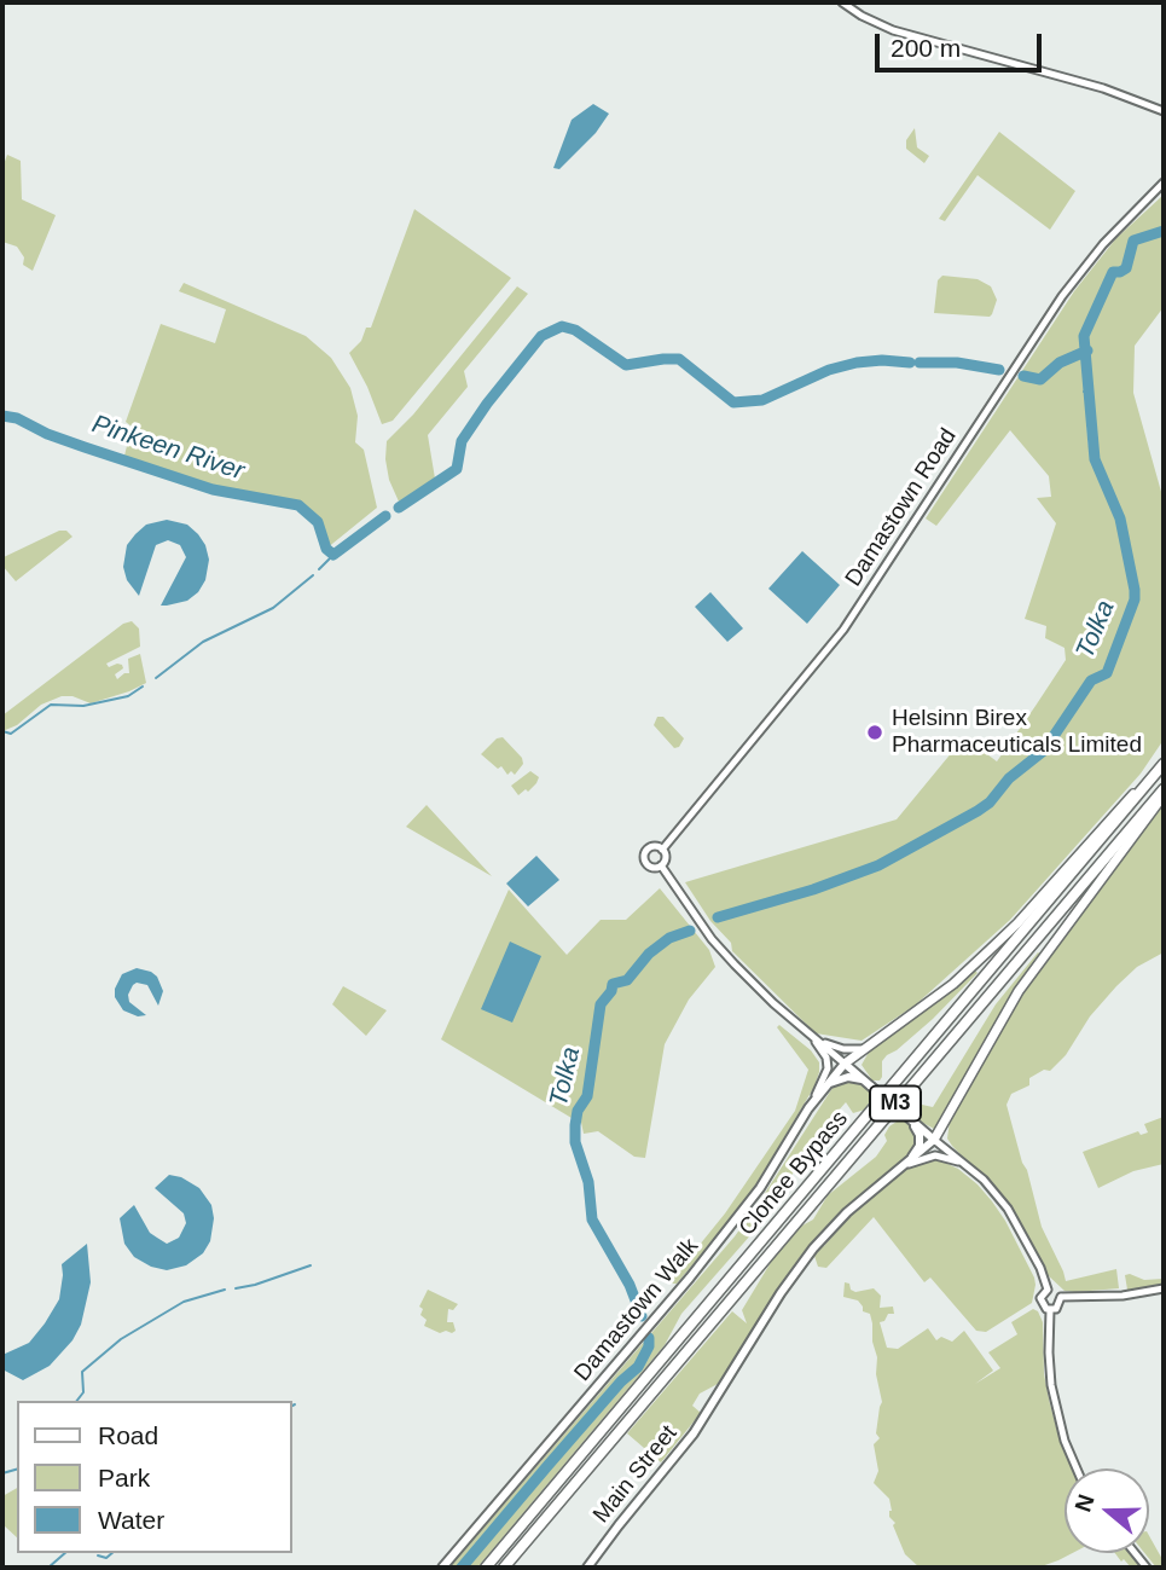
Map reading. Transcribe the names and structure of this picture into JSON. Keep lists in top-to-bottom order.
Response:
{
  "streets": {
    "highway": ["M3", "Clonee Bypass"],
    "main road": ["Damastown Walk", "Main Street"],
    "street": ["Damastown Road"]
  },
  "water": ["Pinkeen River", "Tolka"],
  "places": ["Helsinn Birex Pharmaceuticals Limited"],
  "legend": ["Road", "Park", "Water"],
  "scale_bar": "200 m",
  "north": "left"
}
